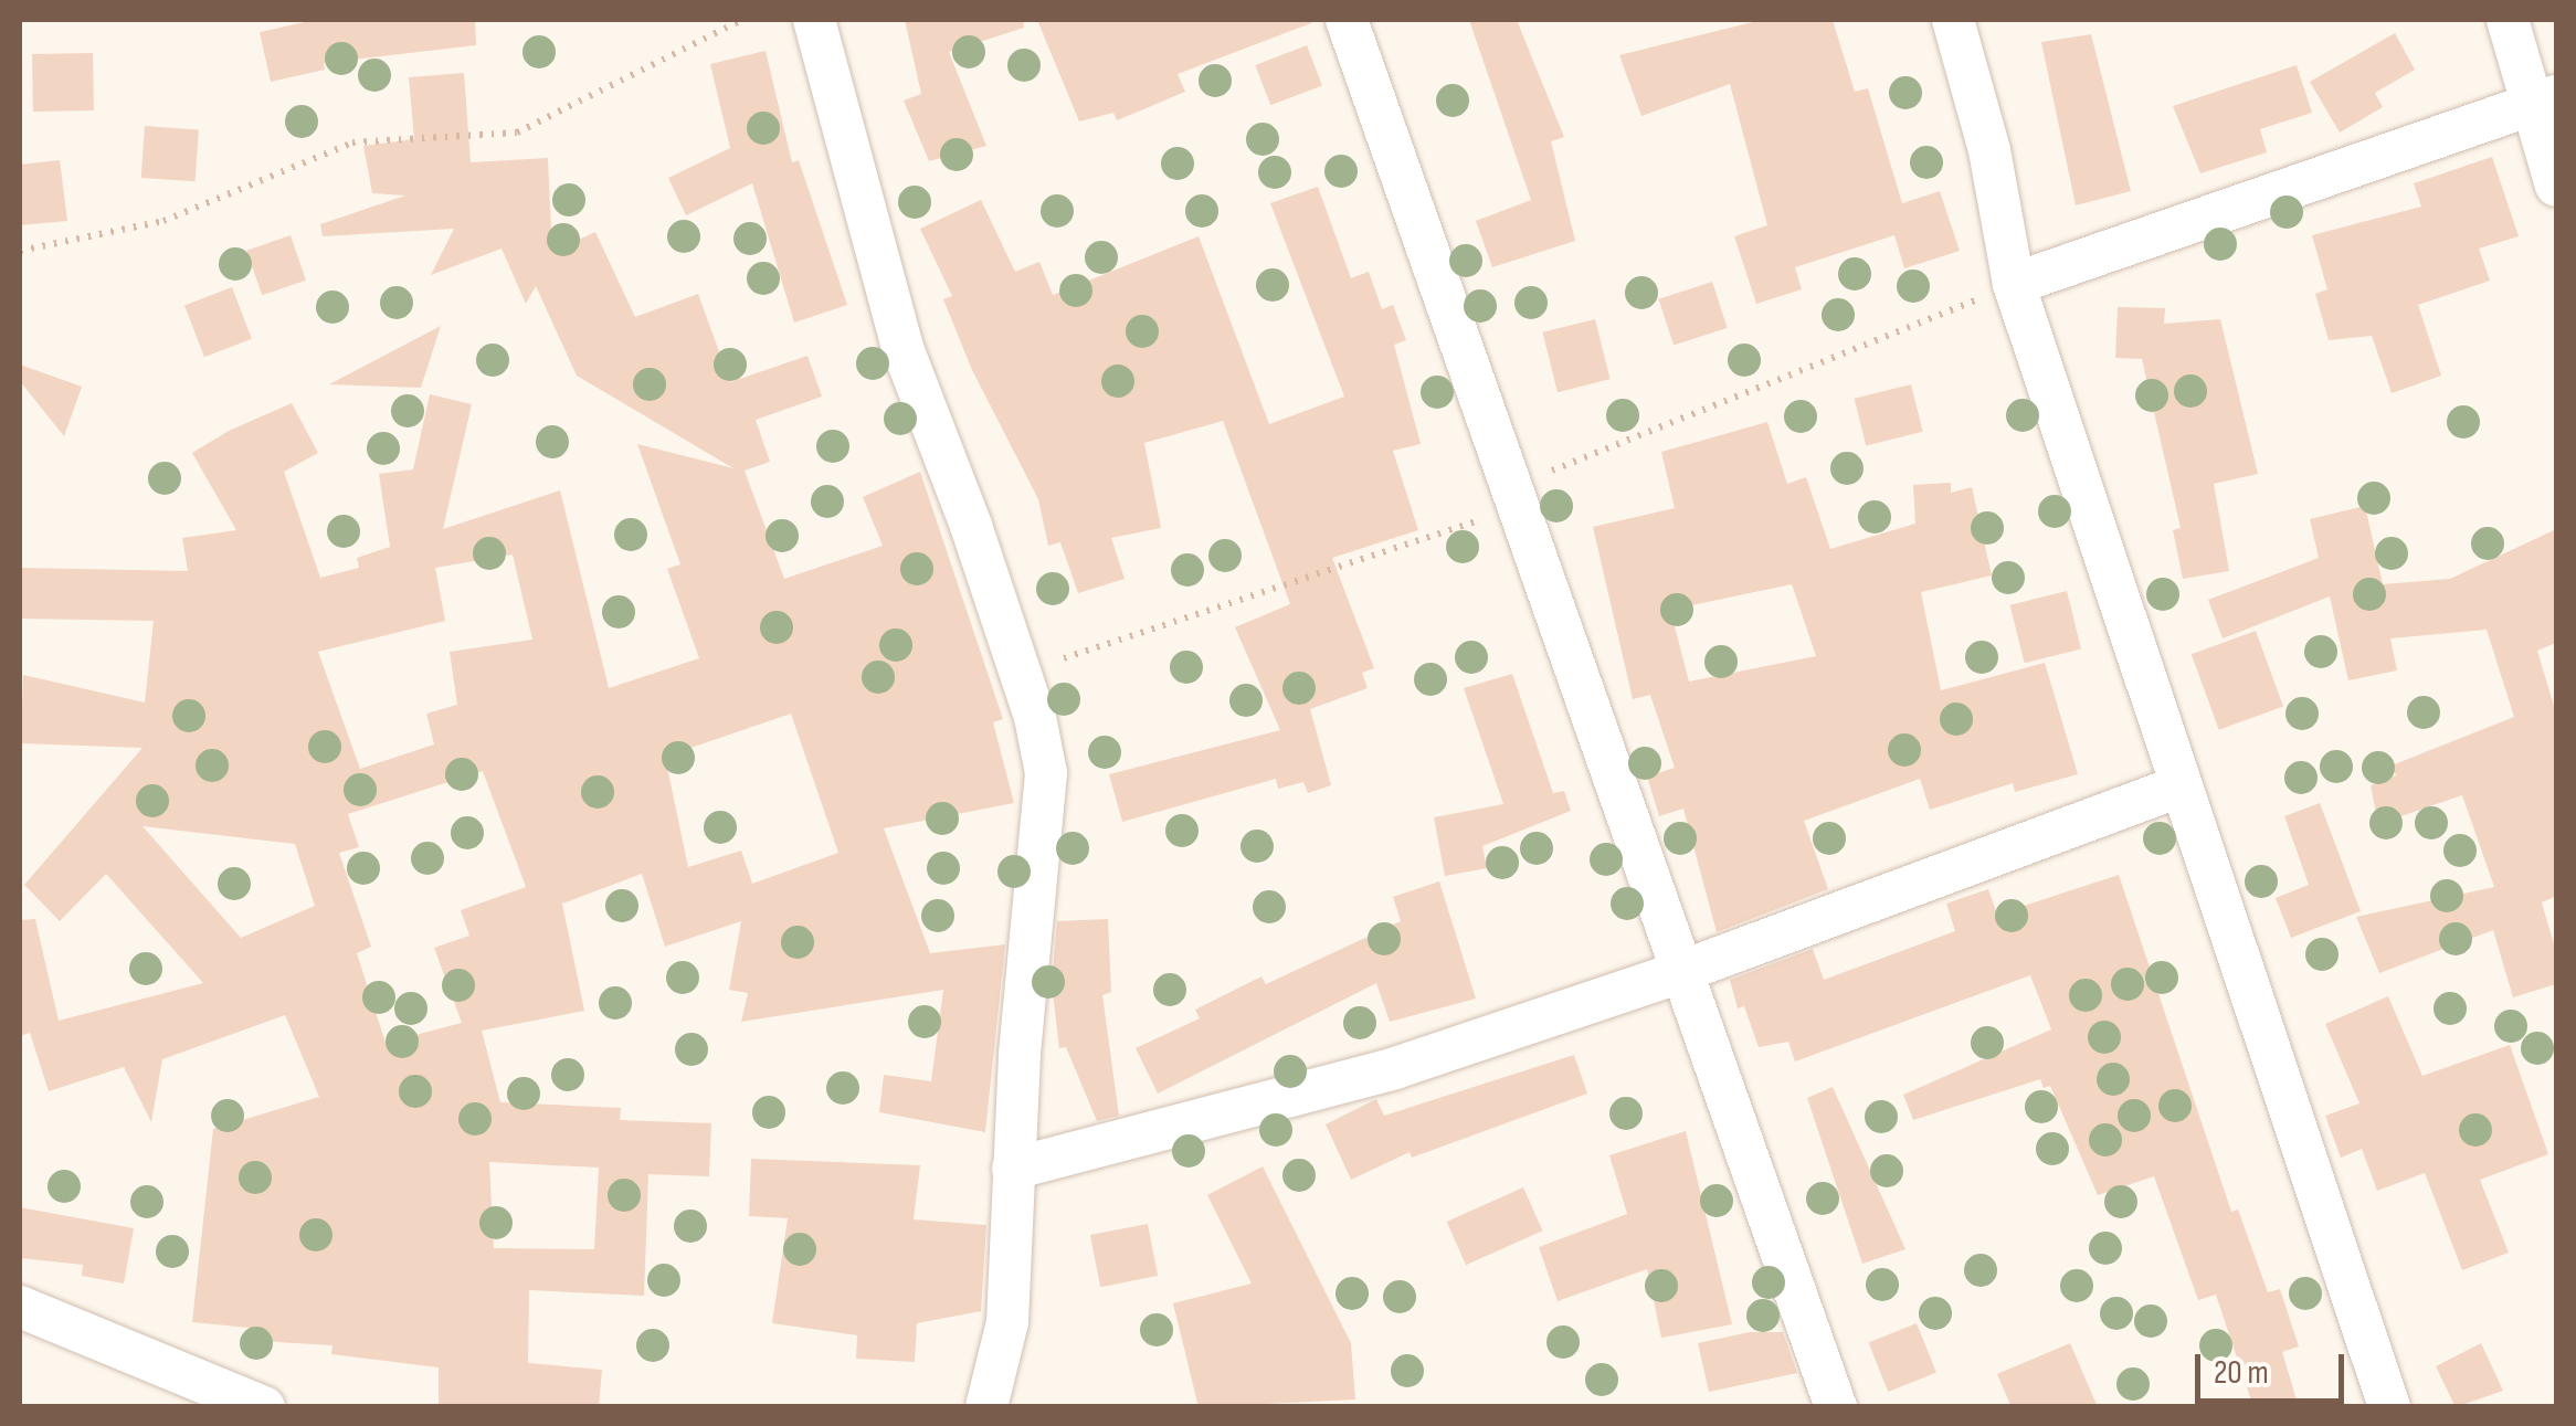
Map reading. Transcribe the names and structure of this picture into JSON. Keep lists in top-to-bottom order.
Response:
{
  "scale_bar": "20 m"
}
